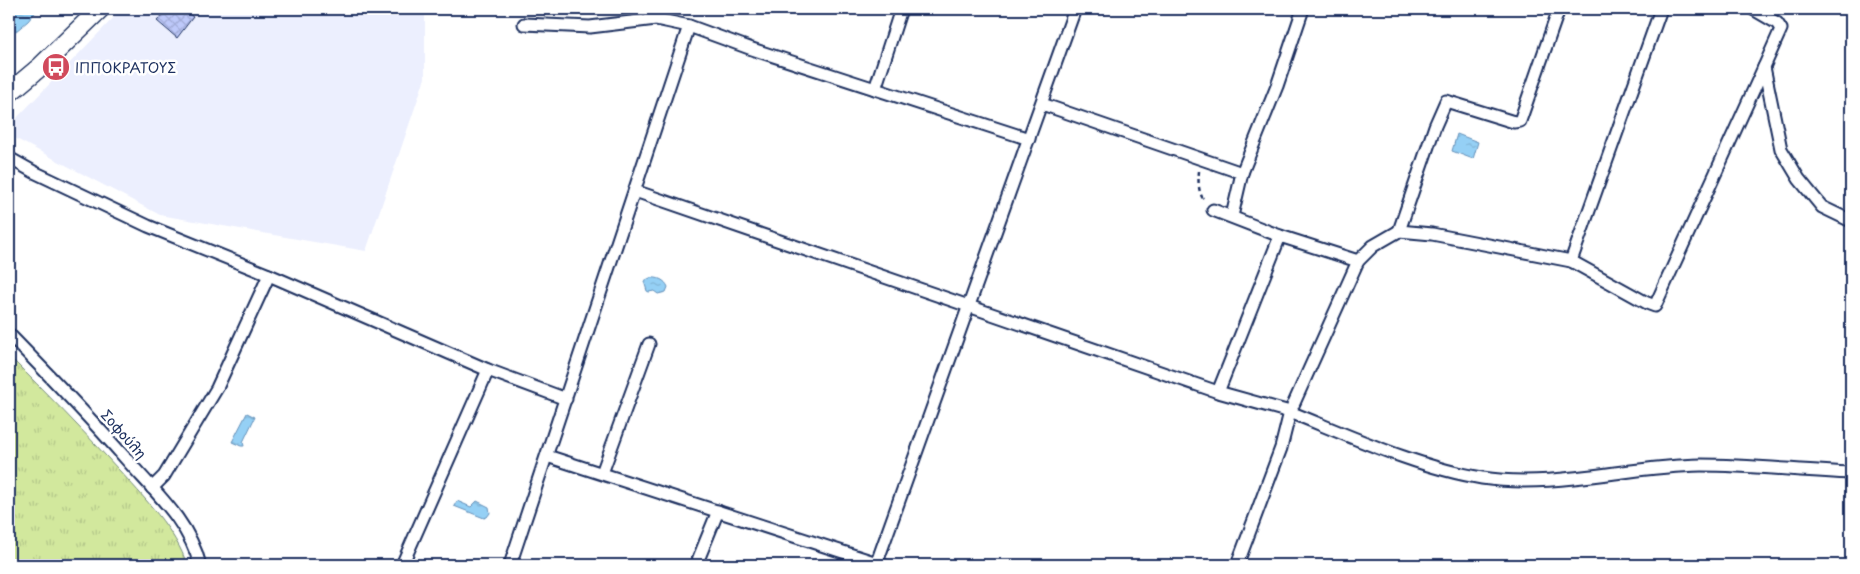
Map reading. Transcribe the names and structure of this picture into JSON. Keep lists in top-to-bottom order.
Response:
{
  "streets": {
    "street": ["Σοφούλη"]
  },
  "places": {
    "bus stop": ["ΙΠΠΟΚΡΑΤΟΥΣ"]
  }
}
